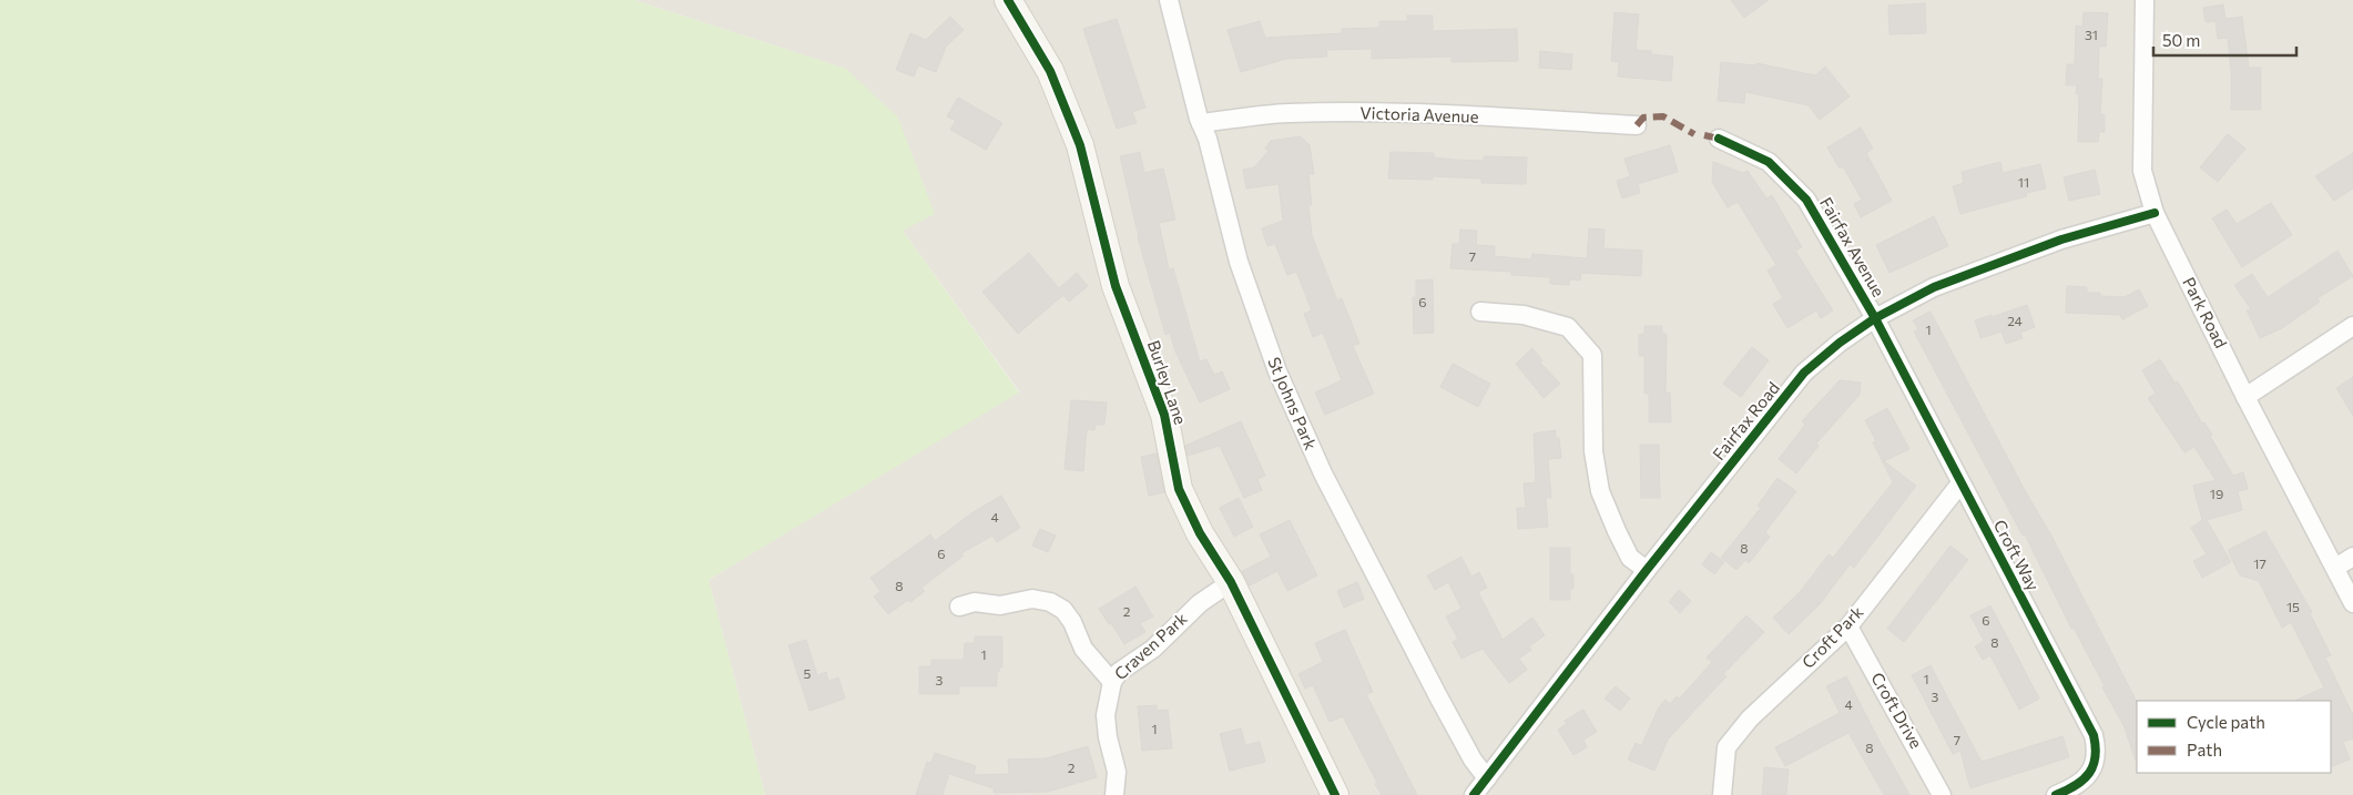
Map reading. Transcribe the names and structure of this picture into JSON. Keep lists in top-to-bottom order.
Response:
{
  "streets": {
    "street": [
      "Victoria Avenue",
      "Fairfax Avenue",
      "Park Road",
      "Burley Lane",
      "St Johns Park",
      "Fairfax Road",
      "Croft Way",
      "Croft Park",
      "Craven Park",
      "Croft Drive"
    ]
  },
  "crossings": [
    ["Victoria Avenue", "St Johns Park"],
    ["Fairfax Avenue", "Fairfax Road"],
    ["Fairfax Avenue", "Croft Way"],
    ["Park Road", "Fairfax Road"],
    ["Burley Lane", "Craven Park"],
    ["St Johns Park", "Fairfax Road"],
    ["Fairfax Road", "Croft Way"],
    ["Croft Way", "Croft Park"],
    ["Croft Park", "Croft Drive"]
  ],
  "house_numbers": [
    "31",
    "11",
    "7",
    "6",
    "24",
    "1",
    "19",
    "4",
    "8",
    "6",
    "17",
    "8",
    "15",
    "2",
    "6",
    "8",
    "1",
    "5",
    "1",
    "3",
    "3",
    "4",
    "1",
    "7",
    "8",
    "2"
  ],
  "legend": ["Cycle path", "Path"],
  "scale_bar": "50 m"
}
